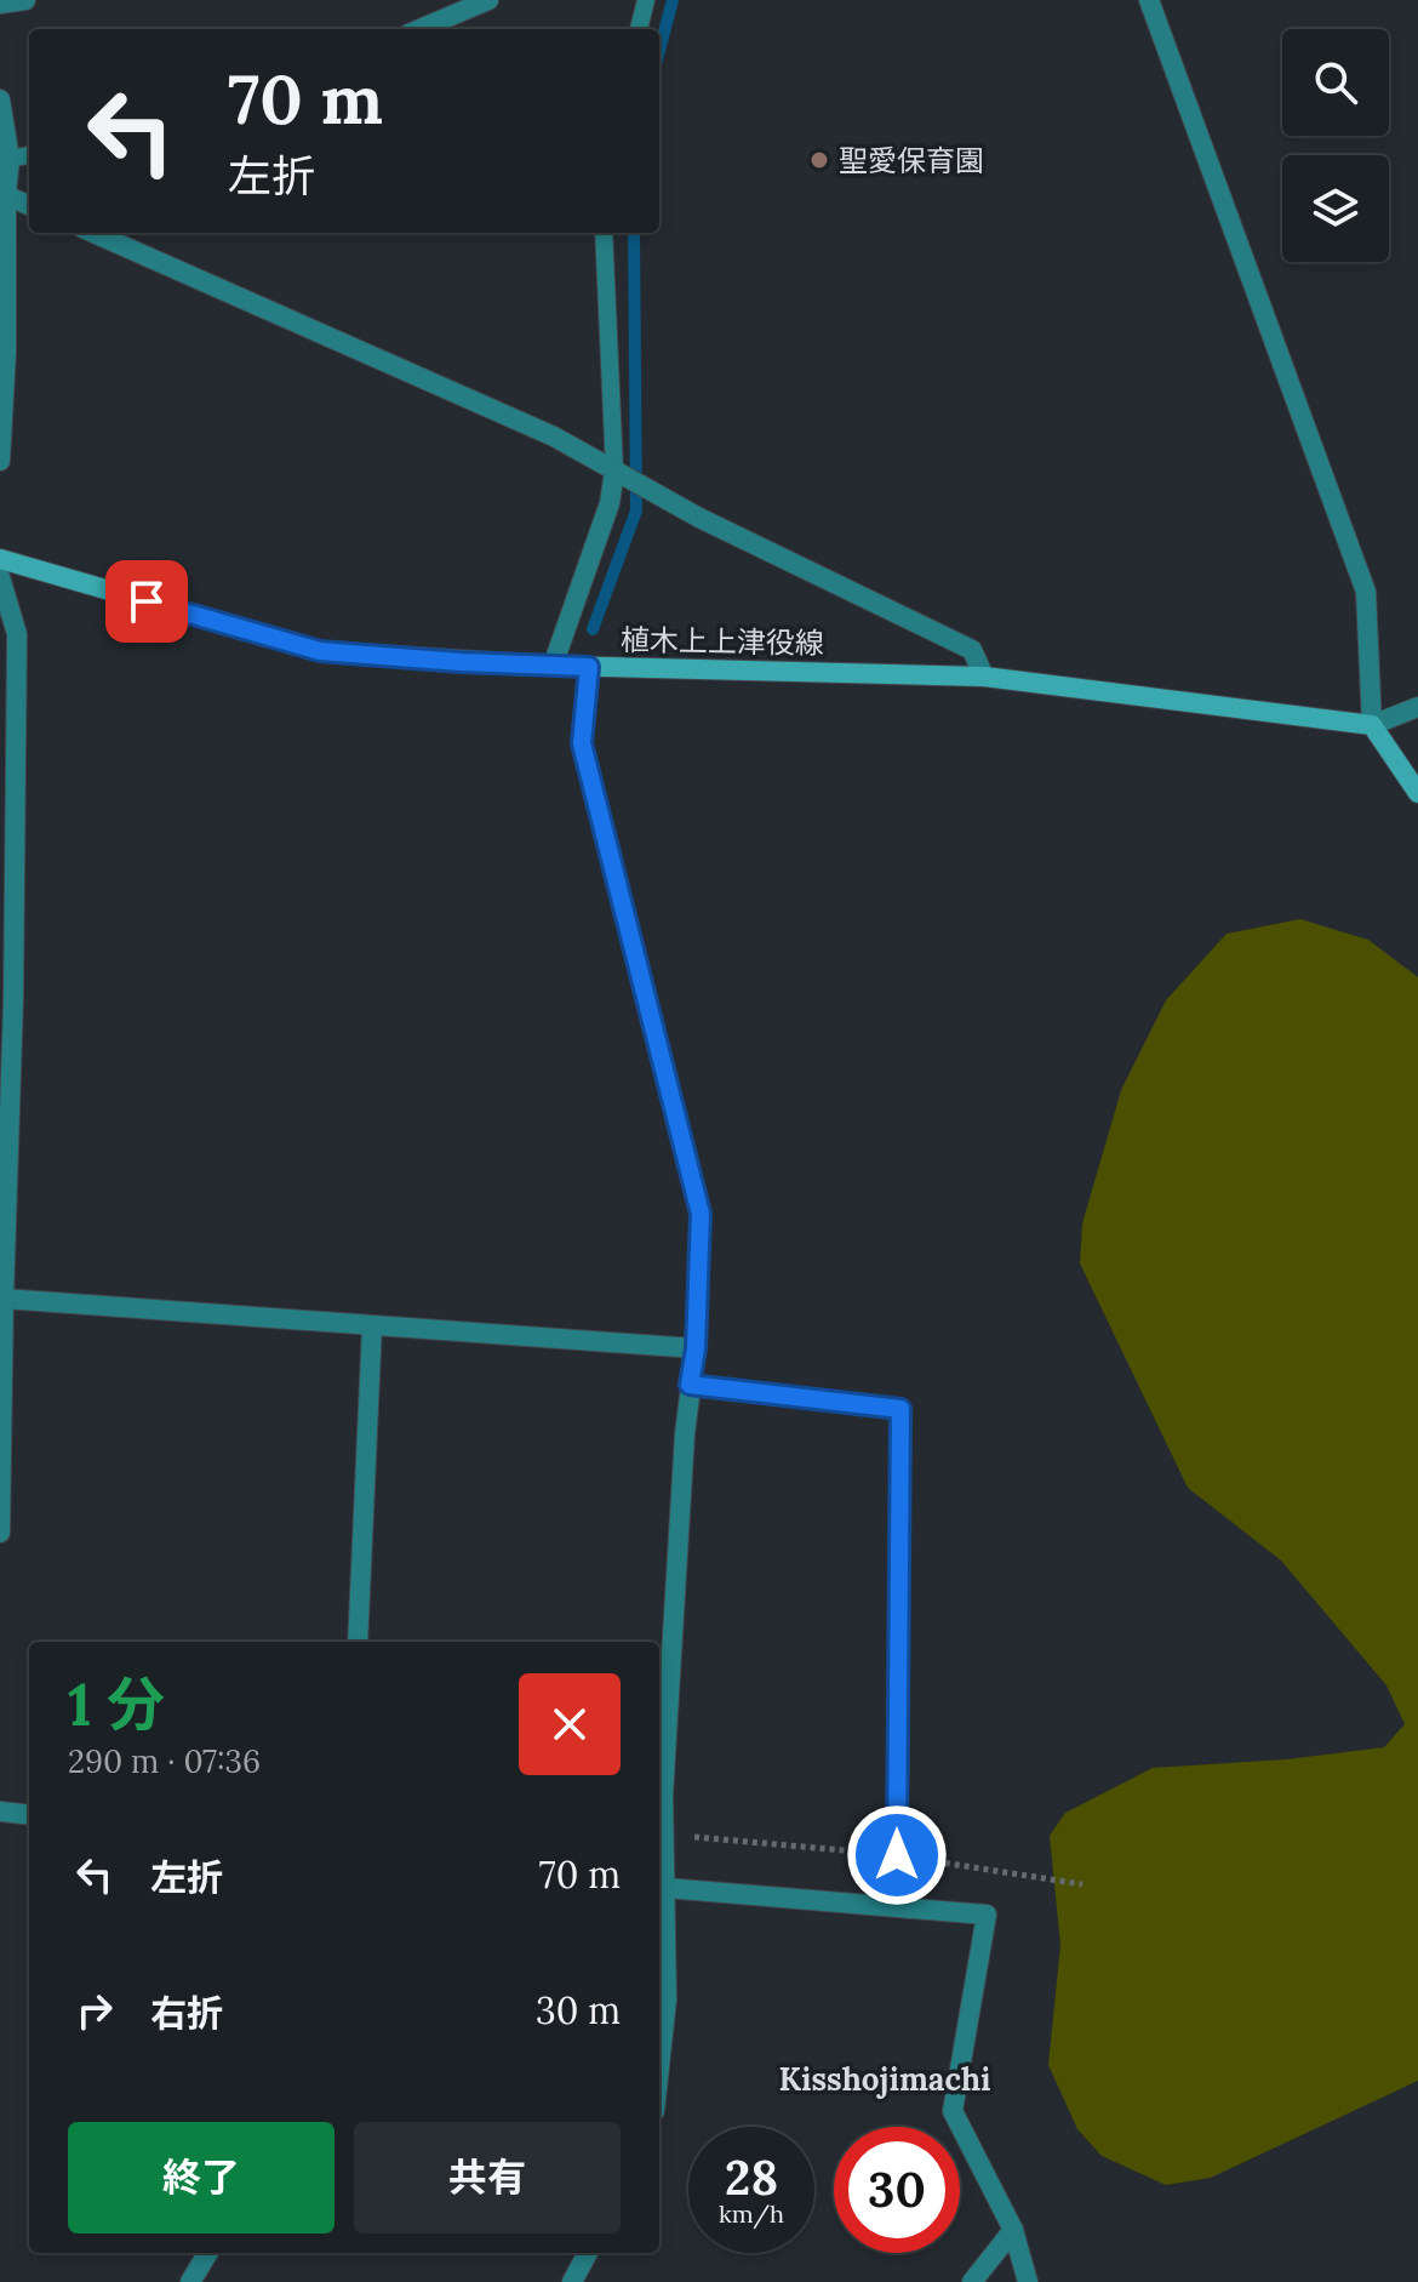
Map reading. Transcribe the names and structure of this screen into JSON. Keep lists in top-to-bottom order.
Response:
{
  "streets": {
    "main road": ["植木上上津役線"]
  },
  "districts": ["Kisshojimachi"],
  "places": ["聖愛保育園"],
  "page": {
    "turn": ["70 m", "左折"],
    "heading": ["1 分", "290 m · 07:36"],
    "list": [
      {
        "name": "左折",
        "value": "70 m"
      },
      {
        "name": "右折",
        "value": "30 m"
      }
    ],
    "buttons": ["終了", "共有"],
    "speed": "28 km/h",
    "limit": "30"
  }
}
